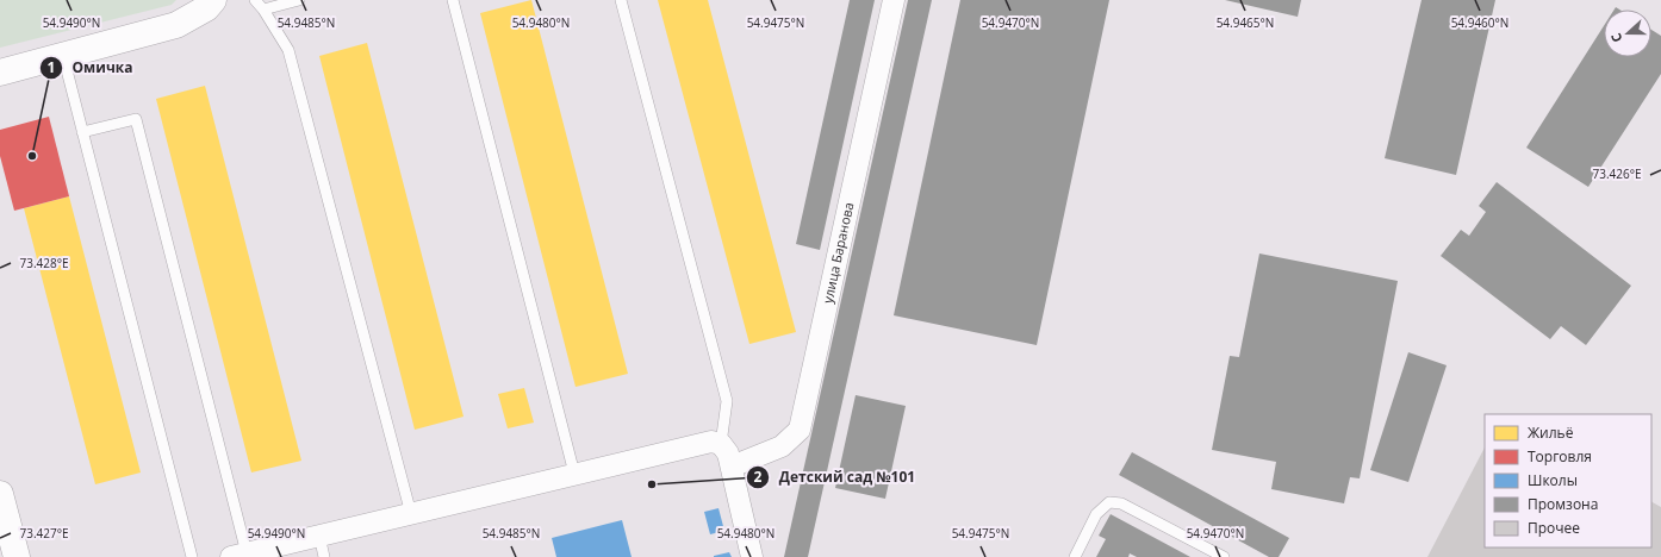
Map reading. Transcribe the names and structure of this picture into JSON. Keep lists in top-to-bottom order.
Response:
{
  "streets": {
    "street": ["улица Баранова"]
  },
  "places": ["Омичка", "Детский сад №101"],
  "legend": [
    "Жильё",
    "Торговля",
    "Школы",
    "Промзона",
    "Прочее"
  ],
  "north": "left",
  "coordinates": [
    "54.9490°N",
    "54.9485°N",
    "54.9480°N",
    "54.9475°N",
    "54.9470°N",
    "54.9465°N",
    "54.9460°N",
    "73.426°E",
    "73.428°E",
    "73.427°E"
  ]
}
